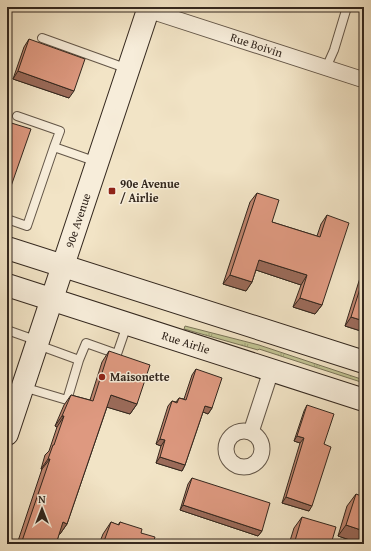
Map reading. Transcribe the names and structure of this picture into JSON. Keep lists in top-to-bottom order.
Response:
{
  "streets": {
    "main road": ["90e Avenue", "Rue Airlie"],
    "street": ["Rue Boivin"]
  },
  "crossings": [
    ["Rue Boivin", "90e Avenue"],
    ["90e Avenue", "Rue Airlie"]
  ],
  "places": {
    "transit": ["90e Avenue / Airlie"],
    "other": ["Maisonette"]
  },
  "north": "top"
}
